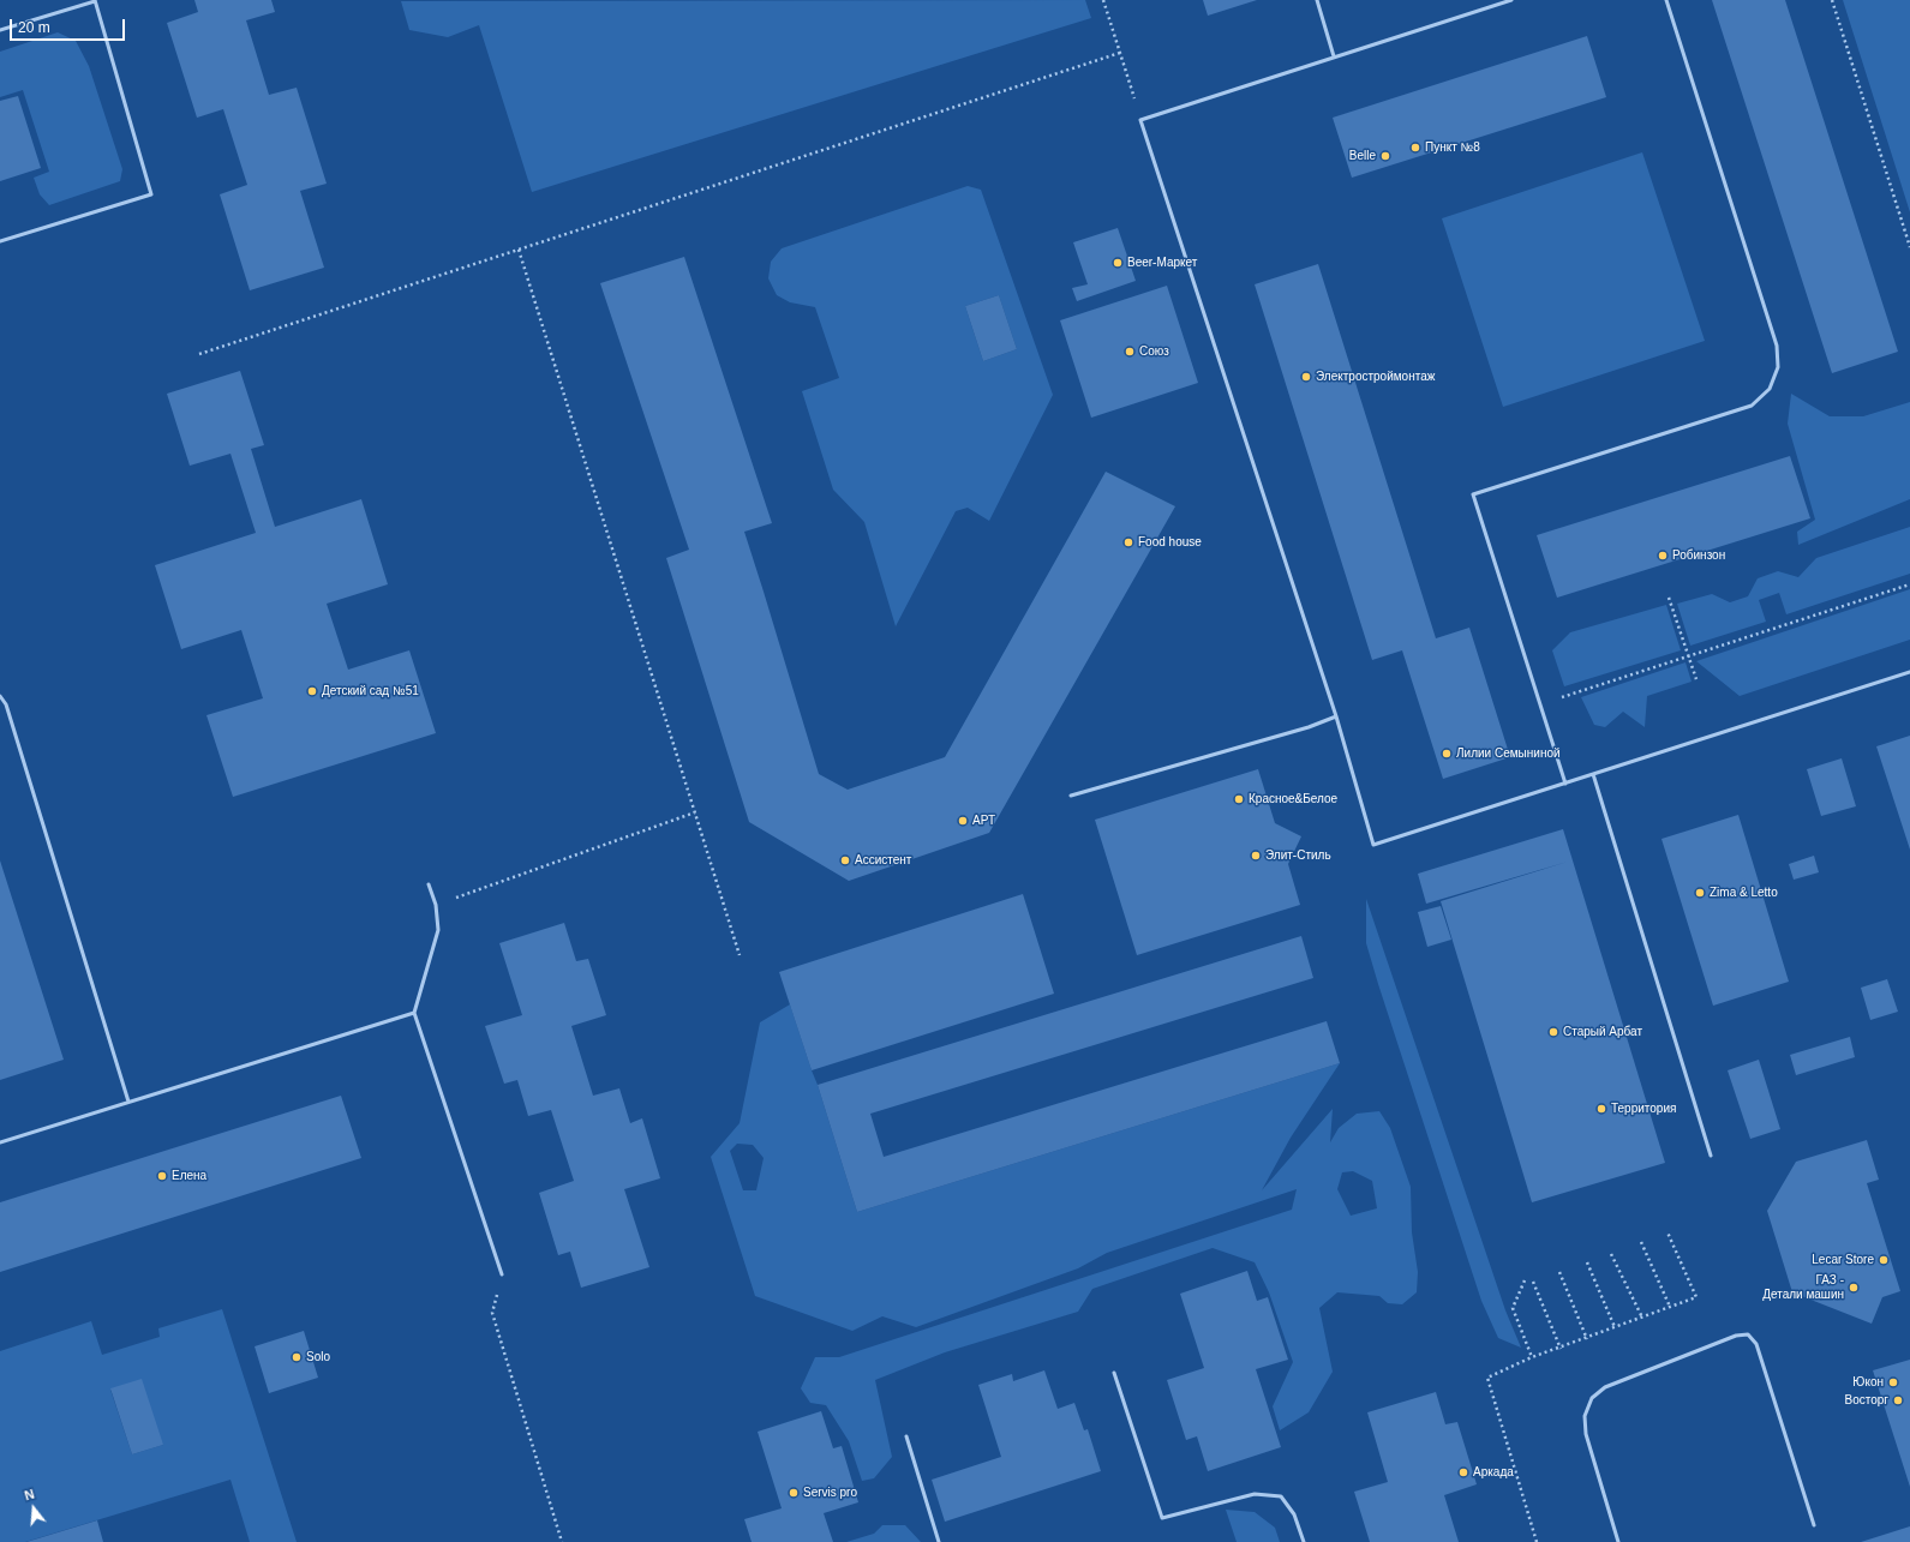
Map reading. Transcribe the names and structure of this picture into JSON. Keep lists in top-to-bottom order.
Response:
{
  "places": [
    "Пункт №8",
    "Belle",
    "Beer-Маркет",
    "Союз",
    "Электростроймонтаж",
    "Food house",
    "Робинзон",
    "Детский сад №51",
    "Лилии Семыниной",
    "Красное&Белое",
    "АРТ",
    "Элит-Стиль",
    "Ассистент",
    "Zima & Letto",
    "Старый Арбат",
    "Территория",
    "Елена",
    "Lecar Store",
    "ГАЗ - Детали машин",
    "Solo",
    "Юкон",
    "Восторг",
    "Аркада",
    "Servis pro"
  ],
  "scale_bar": "20 m",
  "north": "top"
}
